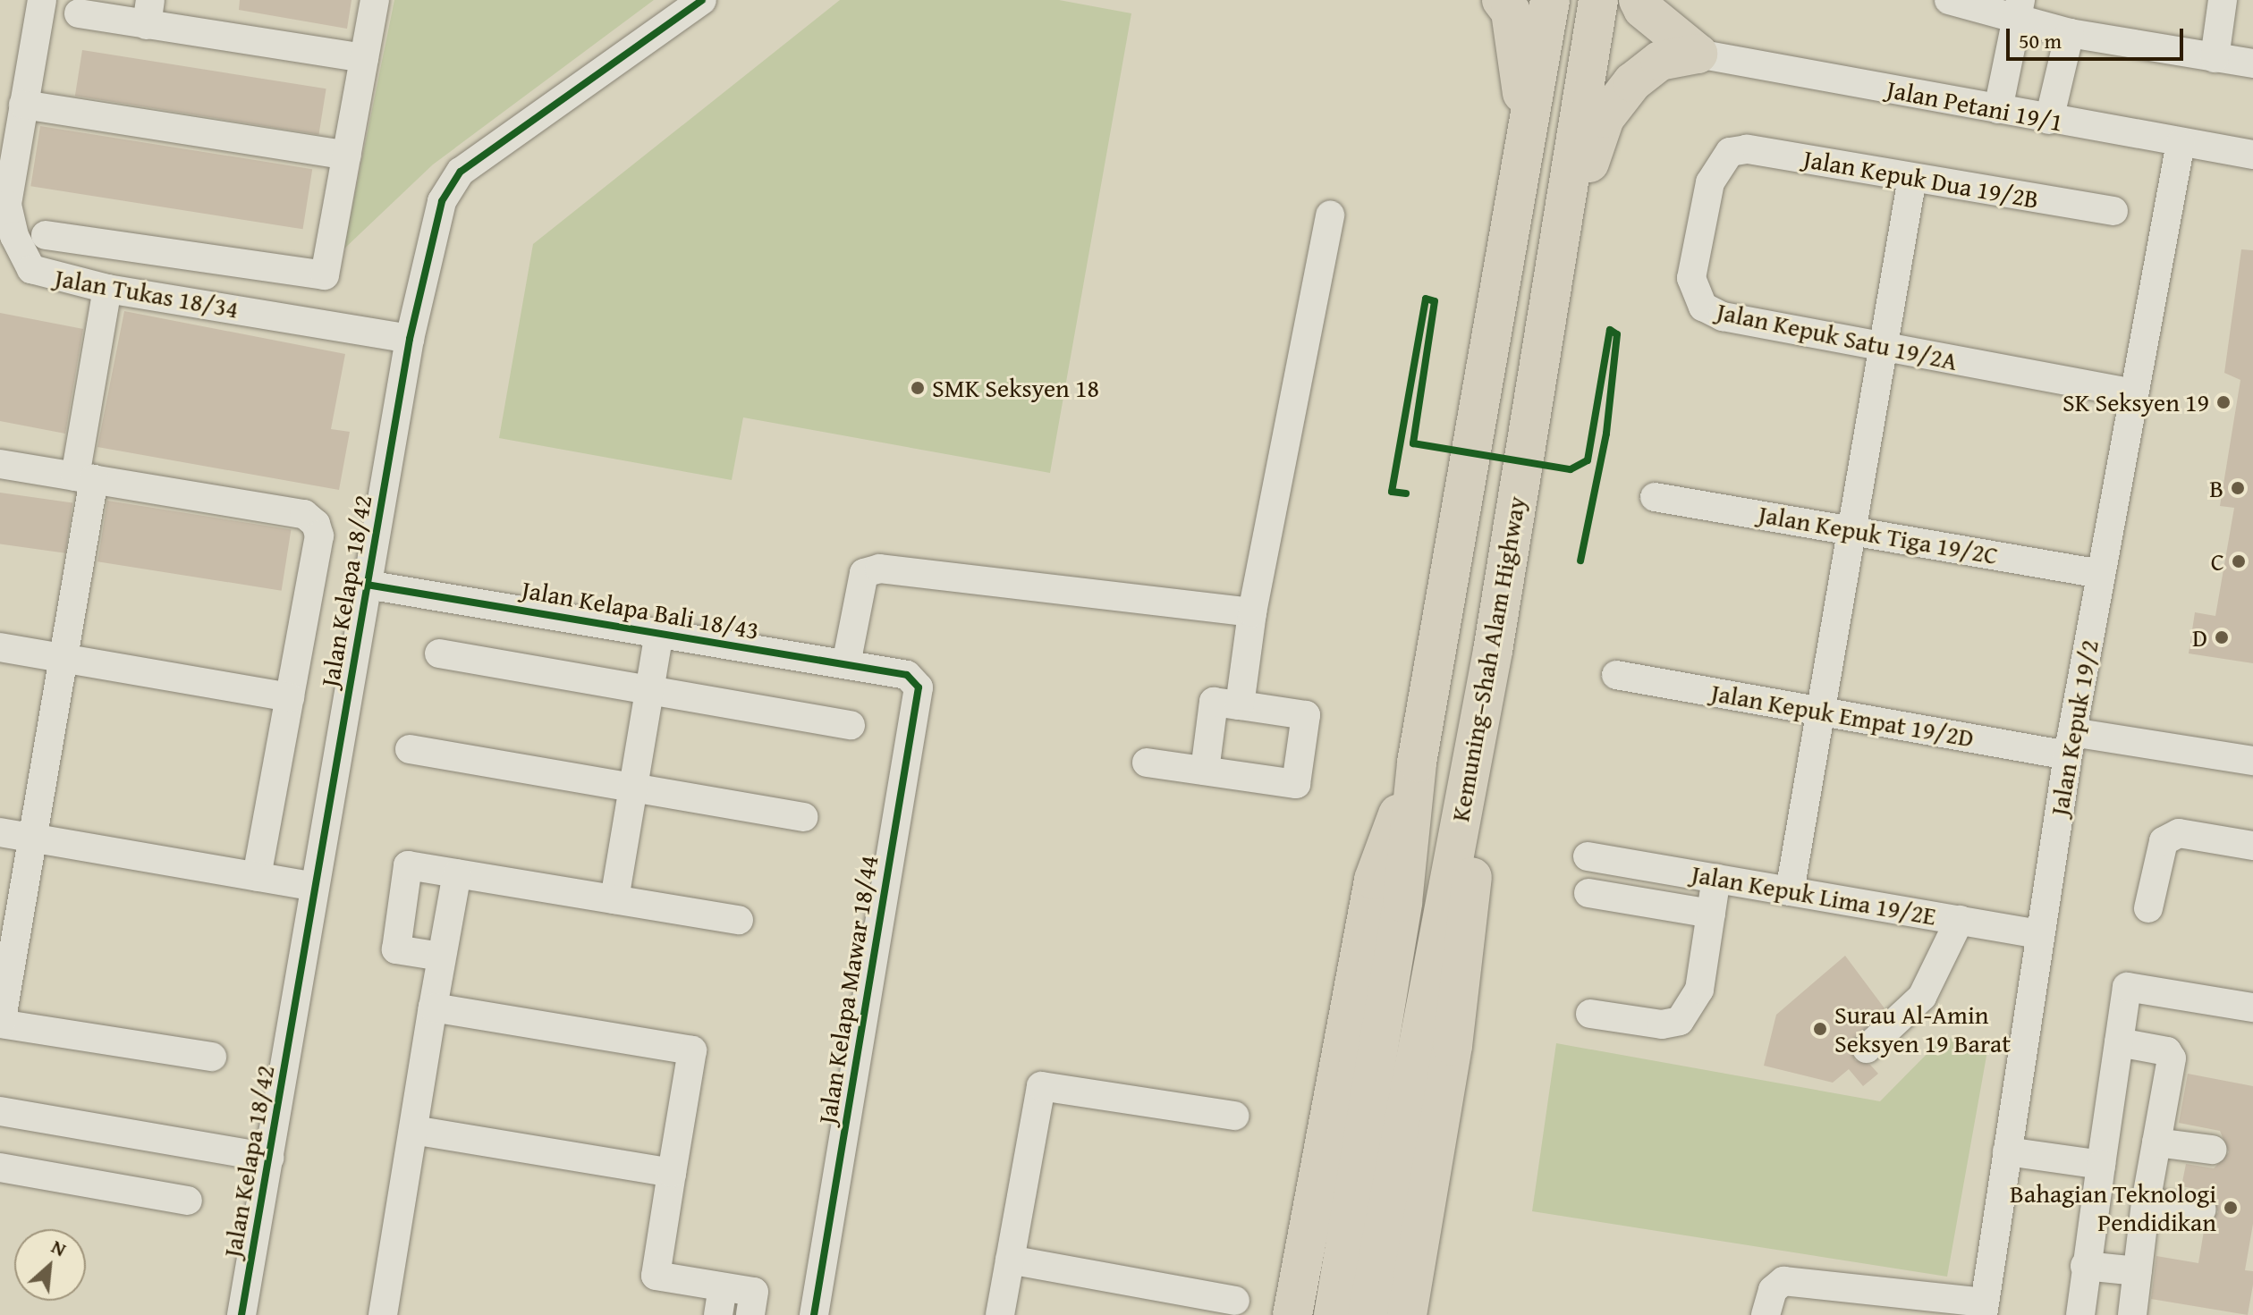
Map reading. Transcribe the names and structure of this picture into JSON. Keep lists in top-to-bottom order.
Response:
{
  "streets": {
    "highway": ["Kemuning–Shah Alam Highway"],
    "street": [
      "Jalan Petani 19/1",
      "Jalan Kepuk Dua 19/2B",
      "Jalan Tukas 18/34",
      "Jalan Kepuk Satu 19/2A",
      "Jalan Kepuk Tiga 19/2C",
      "Jalan Kelapa 18/42",
      "Jalan Kelapa Bali 18/43",
      "Jalan Kepuk Empat 19/2D",
      "Jalan Kepuk 19/2",
      "Jalan Kepuk Lima 19/2E",
      "Jalan Kelapa Mawar 18/44"
    ]
  },
  "crossings": [
    ["Jalan Petani 19/1", "Jalan Kepuk 19/2"],
    ["Jalan Kepuk Dua 19/2B", "Jalan Kepuk Satu 19/2A"],
    ["Jalan Tukas 18/34", "Jalan Kelapa 18/42"],
    ["Jalan Kepuk Satu 19/2A", "Jalan Kepuk 19/2"],
    ["Jalan Kepuk Tiga 19/2C", "Jalan Kepuk 19/2"],
    ["Jalan Kelapa 18/42", "Jalan Kelapa Bali 18/43"],
    ["Jalan Kelapa Bali 18/43", "Jalan Kelapa Mawar 18/44"],
    ["Jalan Kepuk Empat 19/2D", "Jalan Kepuk 19/2"],
    ["Jalan Kepuk 19/2", "Jalan Kepuk Lima 19/2E"]
  ],
  "places": [
    "SMK Seksyen 18",
    "SK Seksyen 19",
    "B",
    "C",
    "D",
    "Surau Al-Amin Seksyen 19 Barat",
    "Bahagian Teknologi Pendidikan"
  ],
  "scale_bar": "50 m",
  "north": "top right"
}
